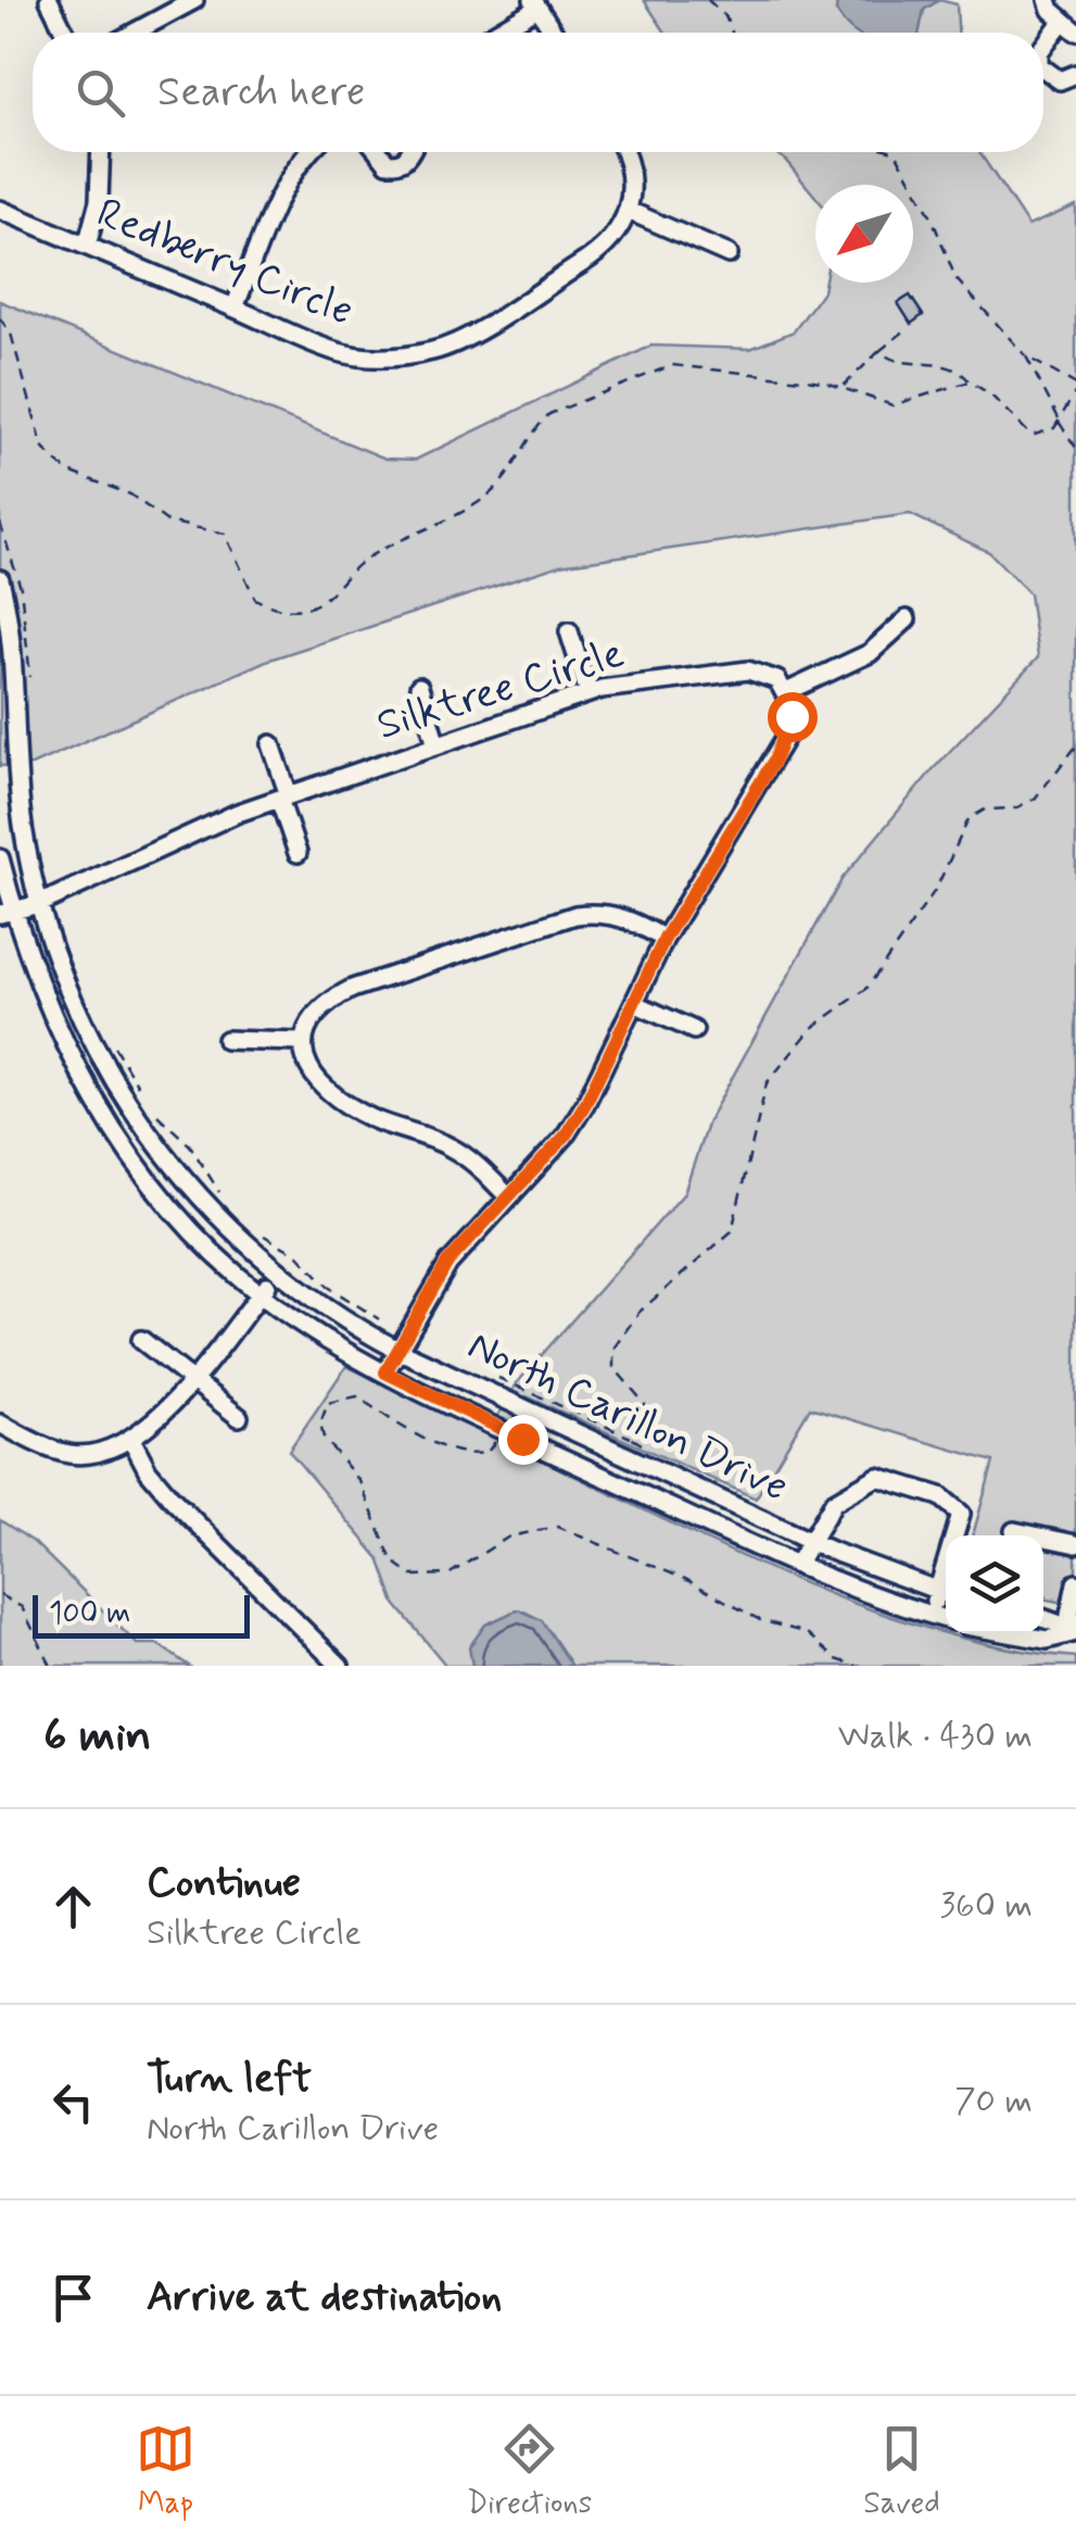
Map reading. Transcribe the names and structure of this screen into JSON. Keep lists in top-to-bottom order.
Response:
{
  "streets": {
    "street": ["Redberry Circle", "Silktree Circle", "North Carillon Drive"]
  },
  "crossings": [
    ["Silktree Circle", "North Carillon Drive"]
  ],
  "scale_bar": "100 m",
  "north": "bottom left",
  "page": {
    "search": "Search here",
    "scale": "100 m",
    "heading": ["6 min", "Walk · 430 m"],
    "list": [
      ["Continue", "Silktree Circle", "360 m"],
      ["Turn left", "North Carillon Drive", "70 m"],
      "Arrive at destination"
    ],
    "nav": ["Map", "Directions", "Saved"]
  }
}
